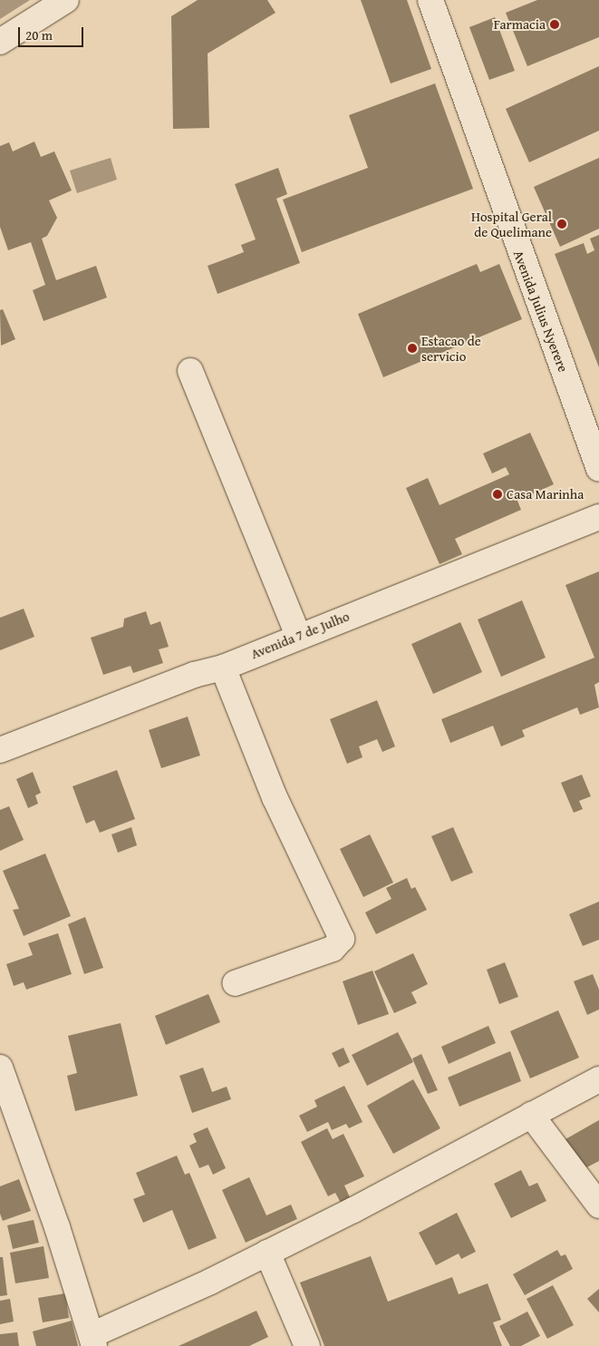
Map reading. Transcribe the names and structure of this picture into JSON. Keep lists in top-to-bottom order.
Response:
{
  "streets": {
    "street": ["Avenida Julius Nyerere", "Avenida 7 de Julho"]
  },
  "places": [
    "Farmacia",
    "Hospital Geral de Quelimane",
    "Estacao de servicio",
    "Casa Marinha"
  ],
  "scale_bar": "20 m"
}
